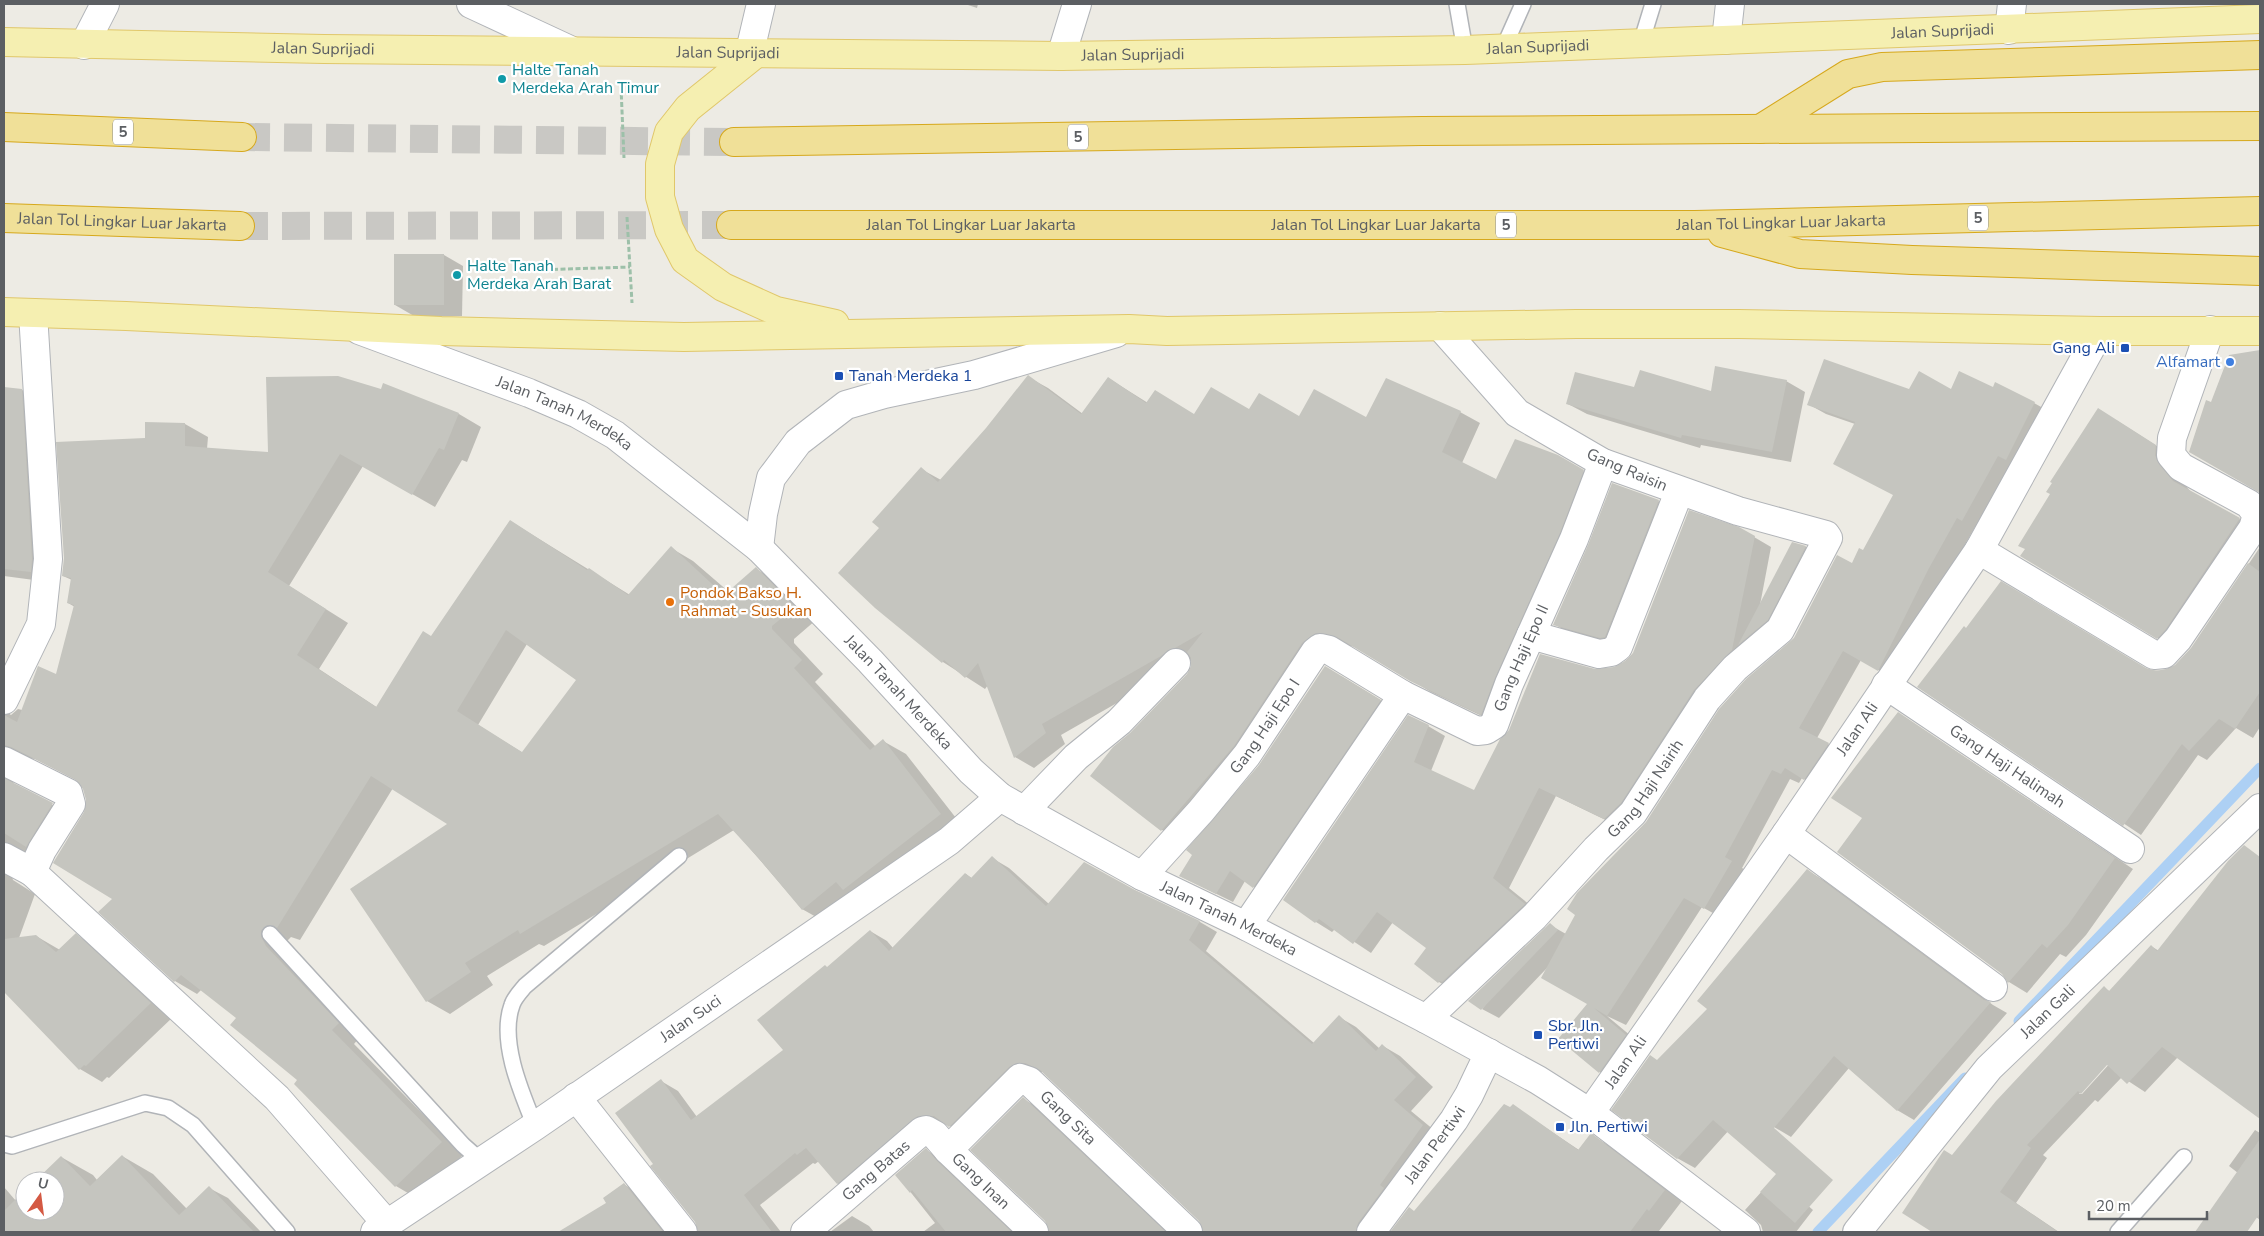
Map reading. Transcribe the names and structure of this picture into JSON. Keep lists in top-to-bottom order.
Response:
{
  "streets": {
    "highway": ["5", "Jalan Tol Lingkar Luar Jakarta"],
    "main road": ["Jalan Suprijadi"],
    "street": [
      "Jalan Tanah Merdeka",
      "Gang Raisin",
      "Gang Haji Epo II",
      "Gang Haji Epo I",
      "Jalan Ali",
      "Gang Haji Halimah",
      "Gang Haji Nairih",
      "Jalan Gali",
      "Jalan Suci",
      "Gang Sita",
      "Jalan Pertiwi",
      "Gang Batas",
      "Gang Inan"
    ]
  },
  "crossings": [
    ["Jalan Tanah Merdeka", "Gang Haji Epo I"],
    ["Jalan Tanah Merdeka", "Jalan Ali"],
    ["Jalan Tanah Merdeka", "Gang Haji Nairih"],
    ["Jalan Tanah Merdeka", "Jalan Suci"],
    ["Jalan Tanah Merdeka", "Jalan Pertiwi"],
    ["Gang Raisin", "Gang Haji Epo II"],
    ["Gang Raisin", "Gang Haji Nairih"],
    ["Gang Haji Epo II", "Gang Haji Epo I"],
    ["Jalan Ali", "Gang Haji Halimah"],
    ["Gang Sita", "Gang Batas"],
    ["Gang Sita", "Gang Inan"],
    ["Gang Batas", "Gang Inan"]
  ],
  "places": {
    "other": [
      "Halte Tanah Merdeka Arah Timur",
      "Halte Tanah Merdeka Arah Barat",
      "Alfamart",
      "Pondok Bakso H. Rahmat - Susukan"
    ],
    "transit": [
      "Gang Ali",
      "Tanah Merdeka 1",
      "Sbr. Jln. Pertiwi",
      "Jln. Pertiwi"
    ]
  },
  "scale_bar": "20 m",
  "north": "top"
}
